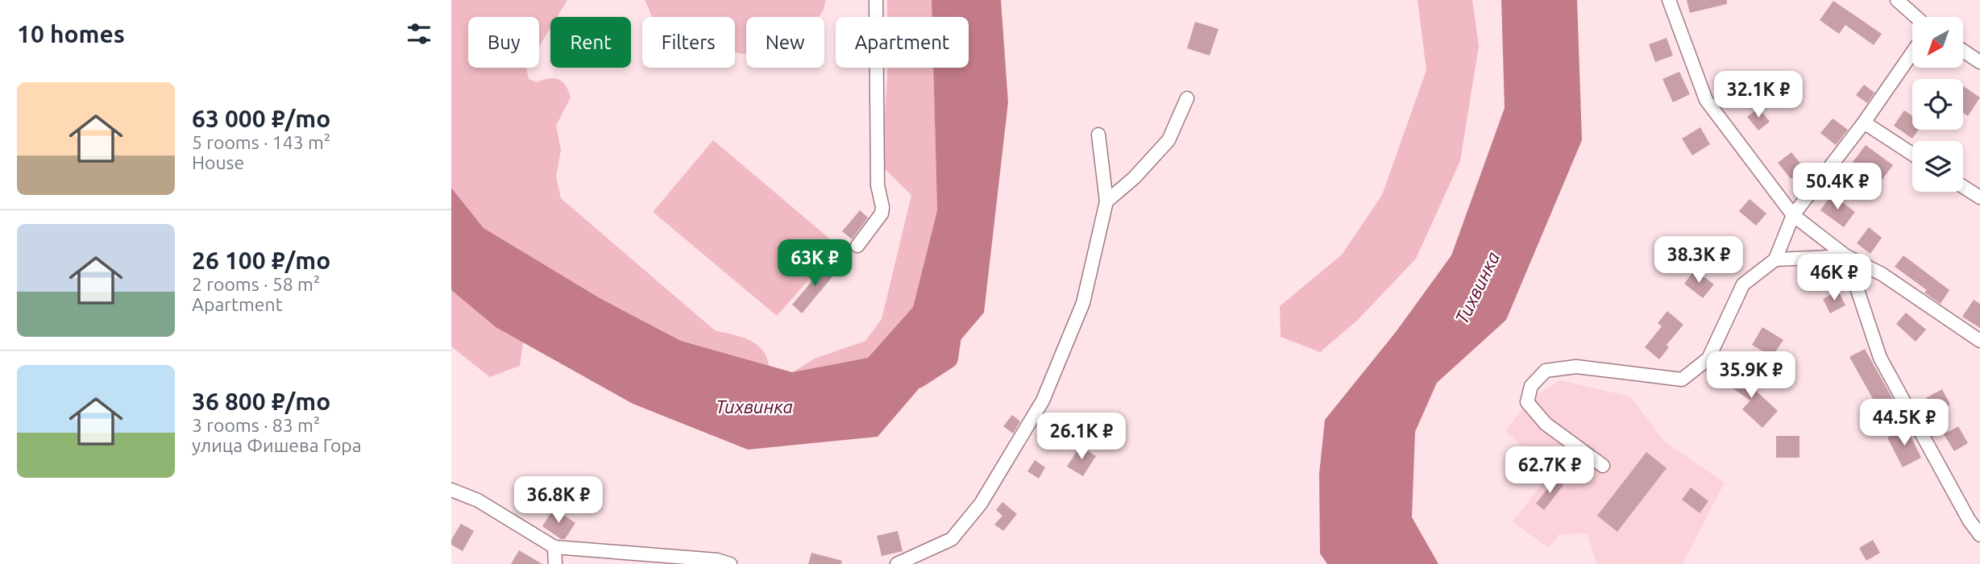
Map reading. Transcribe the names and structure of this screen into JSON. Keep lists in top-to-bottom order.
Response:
{
  "water": ["Тихвинка"],
  "north": "bottom left",
  "page": {
    "heading": "10 homes",
    "chip": [
      "Buy",
      "Rent",
      "Filters",
      "New",
      "Apartment"
    ],
    "list": [
      {
        "name": "63 000 ₽/mo",
        "note": "5 rooms · 143 m² · House"
      },
      {
        "name": "26 100 ₽/mo",
        "note": "2 rooms · 58 m² · Apartment"
      },
      {
        "name": "36 800 ₽/mo",
        "note": "3 rooms · 83 m² · улица Фишева Гора"
      }
    ],
    "price": [
      "32.1K ₽",
      "50.4K ₽",
      "38.3K ₽",
      "63K ₽",
      "46K ₽",
      "35.9K ₽",
      "44.5K ₽",
      "26.1K ₽",
      "62.7K ₽",
      "36.8K ₽"
    ]
  }
}
